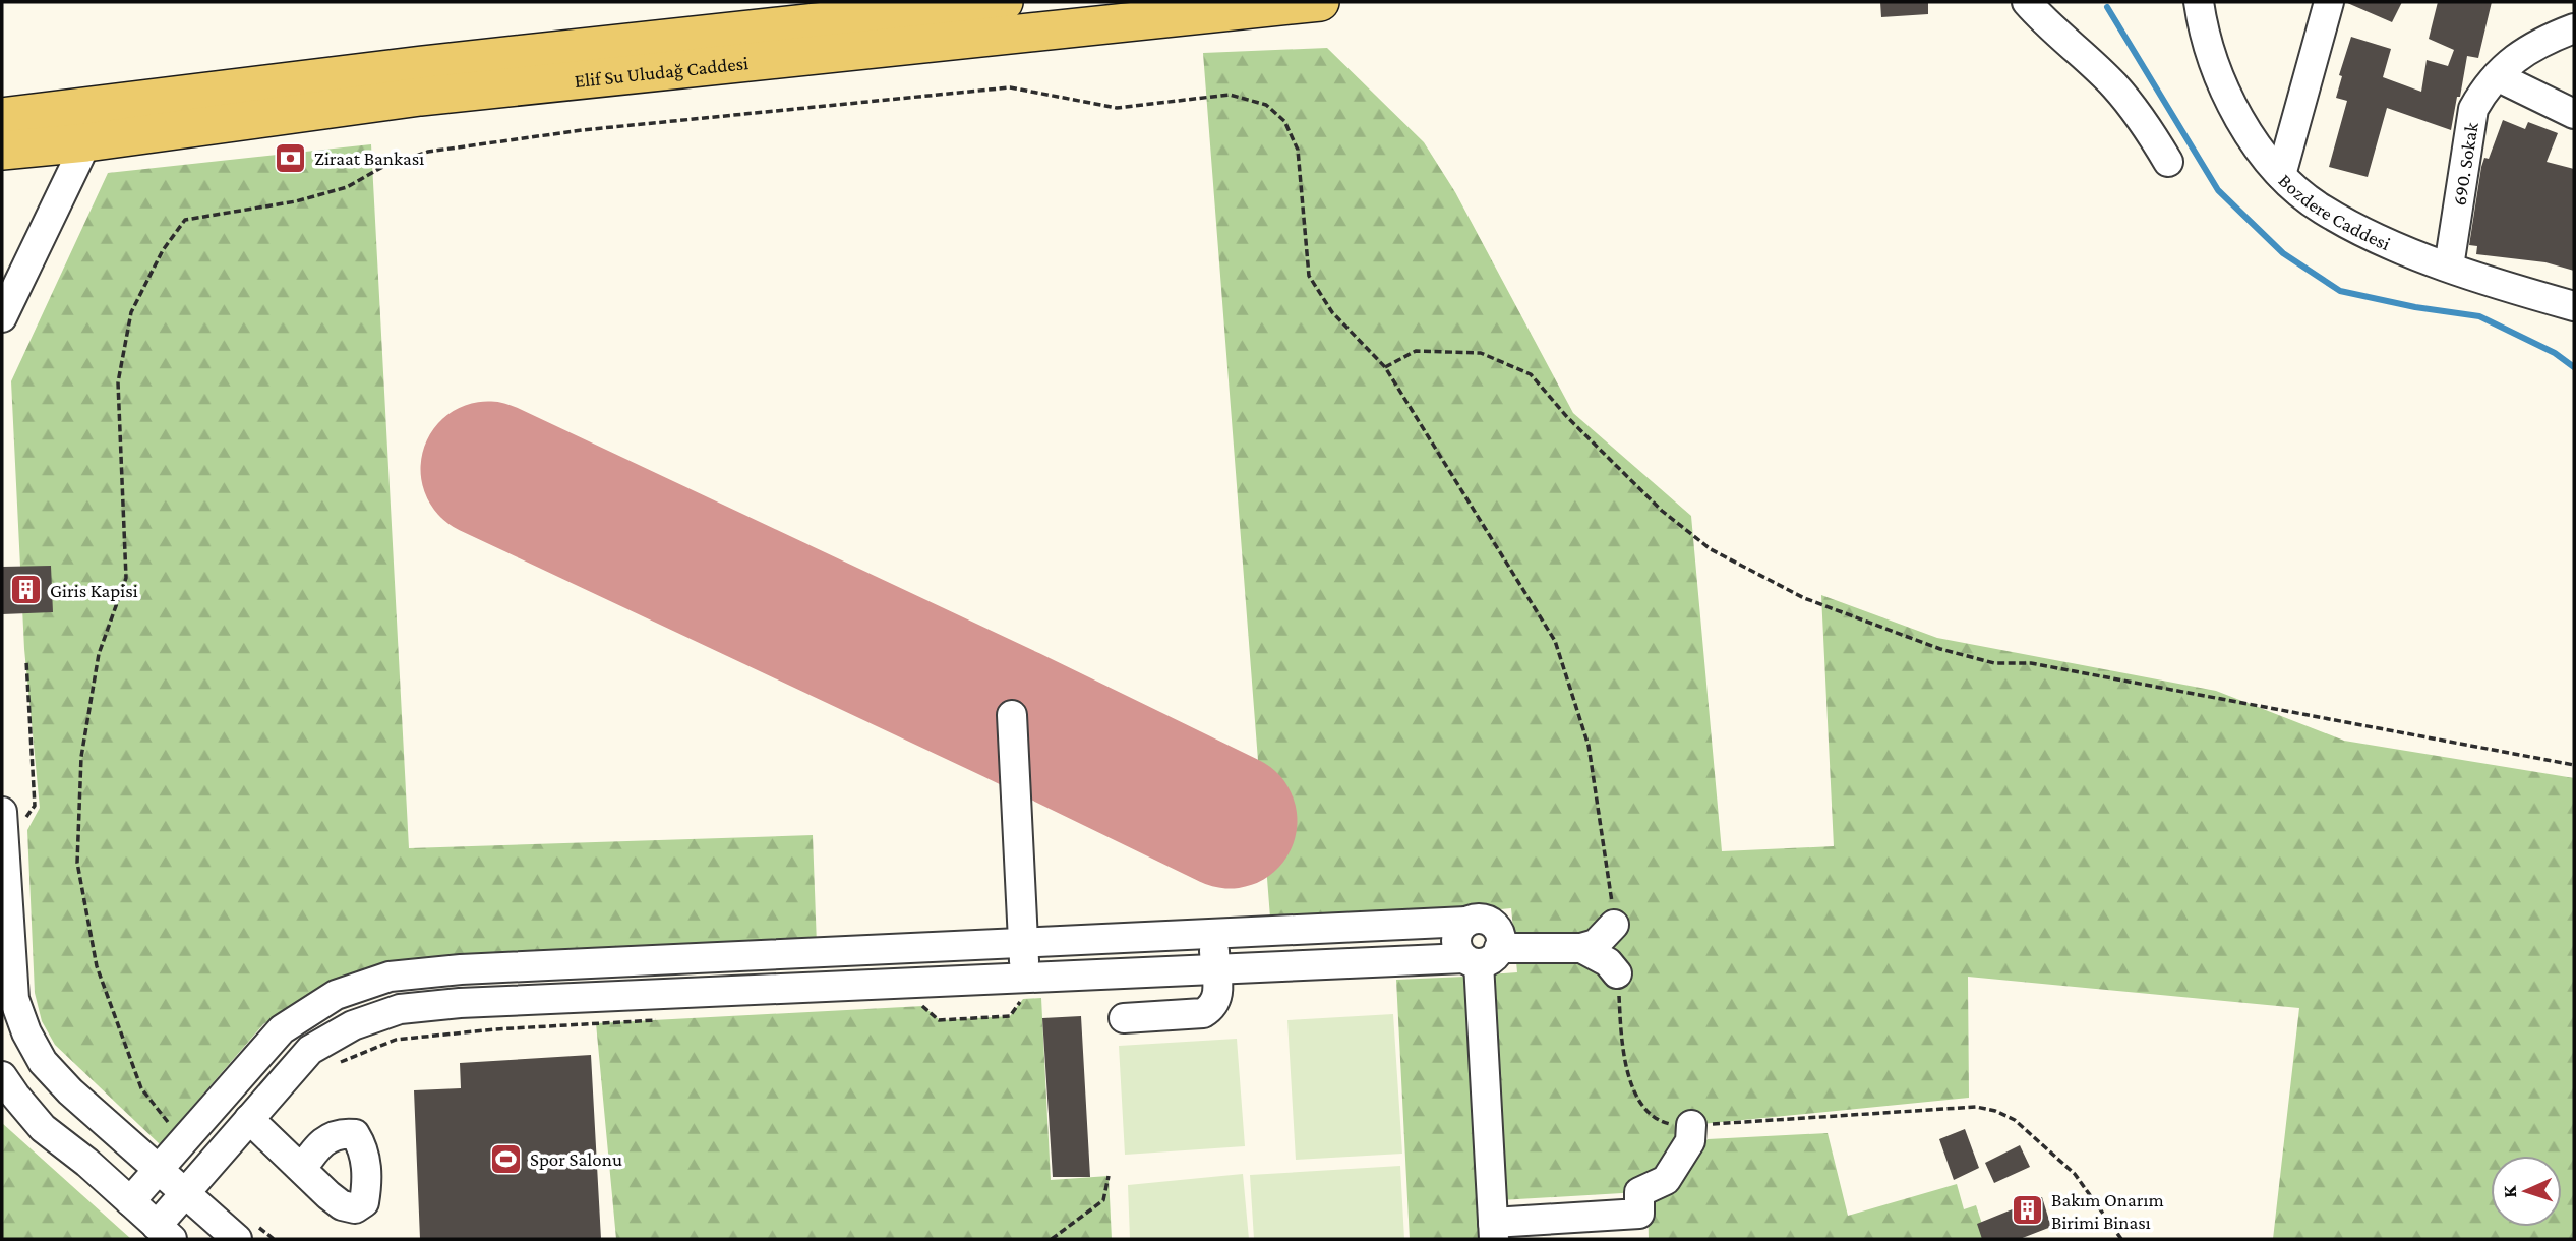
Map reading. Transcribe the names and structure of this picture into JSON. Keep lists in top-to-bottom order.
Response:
{
  "streets": {
    "main road": ["Elif Su Uludağ Caddesi"],
    "street": ["690. Sokak", "Bozdere Caddesi"]
  },
  "crossings": [
    ["690. Sokak", "Bozdere Caddesi"]
  ],
  "places": {
    "bank": ["Ziraat Bankası"],
    "building": ["Giris Kapisi", "Bakım Onarım Birimi Binası"],
    "sports": ["Spor Salonu"]
  },
  "north": "left"
}
